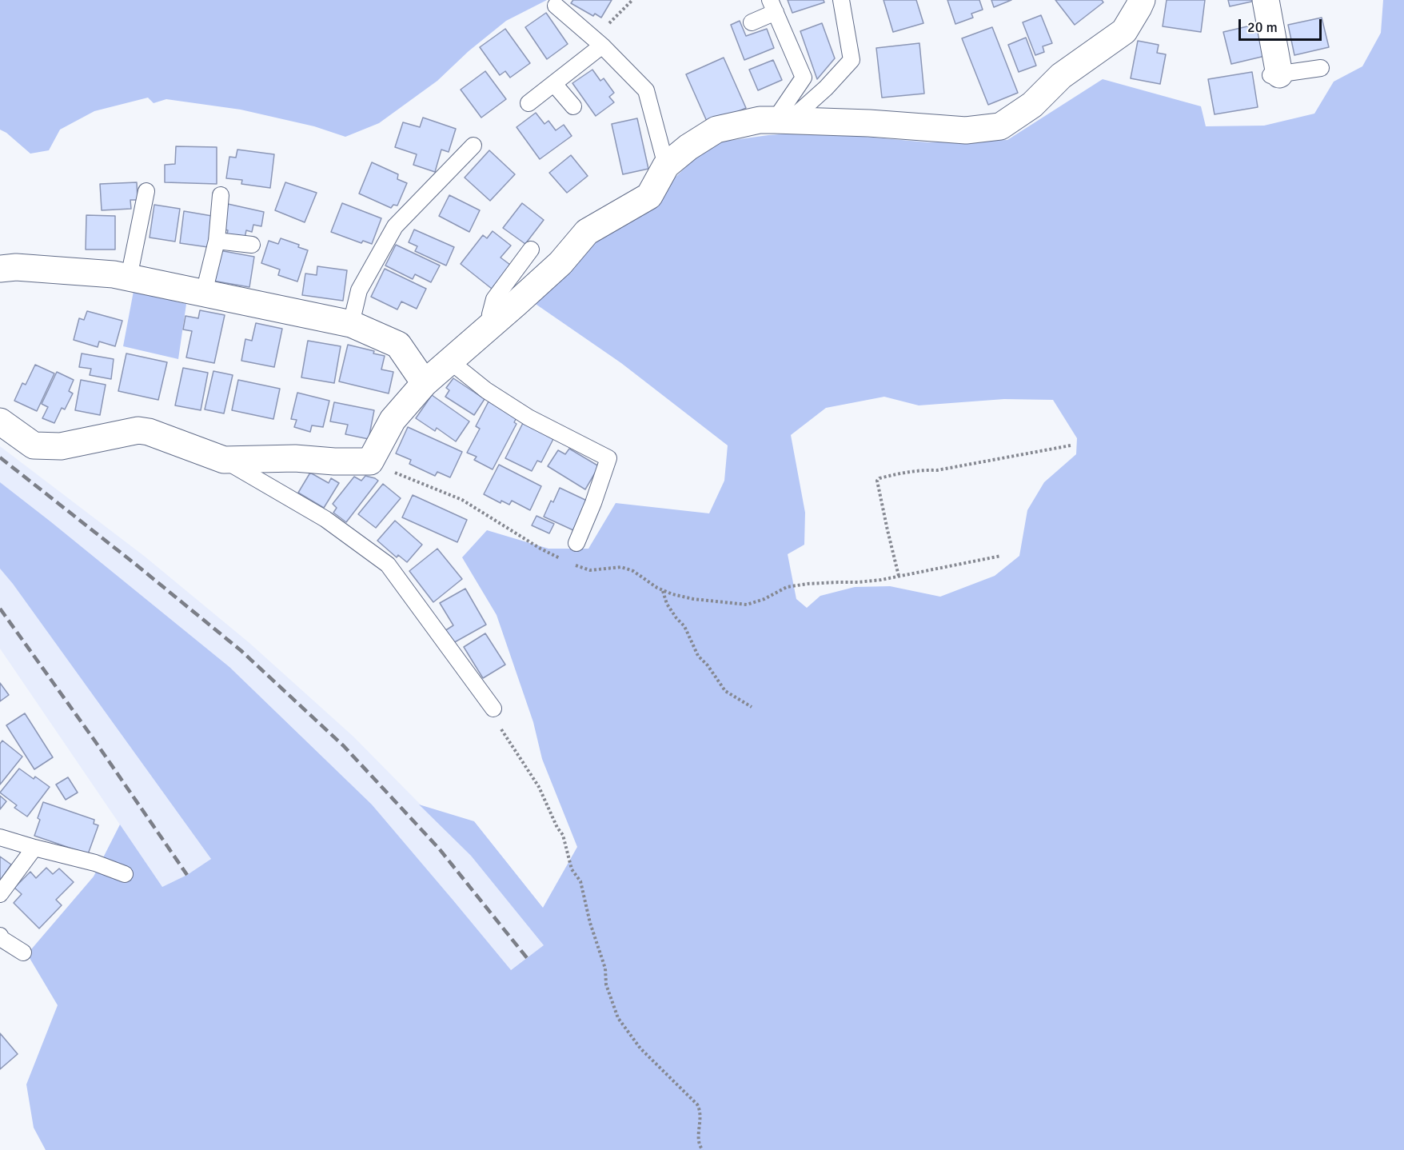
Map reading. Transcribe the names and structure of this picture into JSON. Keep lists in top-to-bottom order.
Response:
{
  "scale_bar": "20 m"
}
